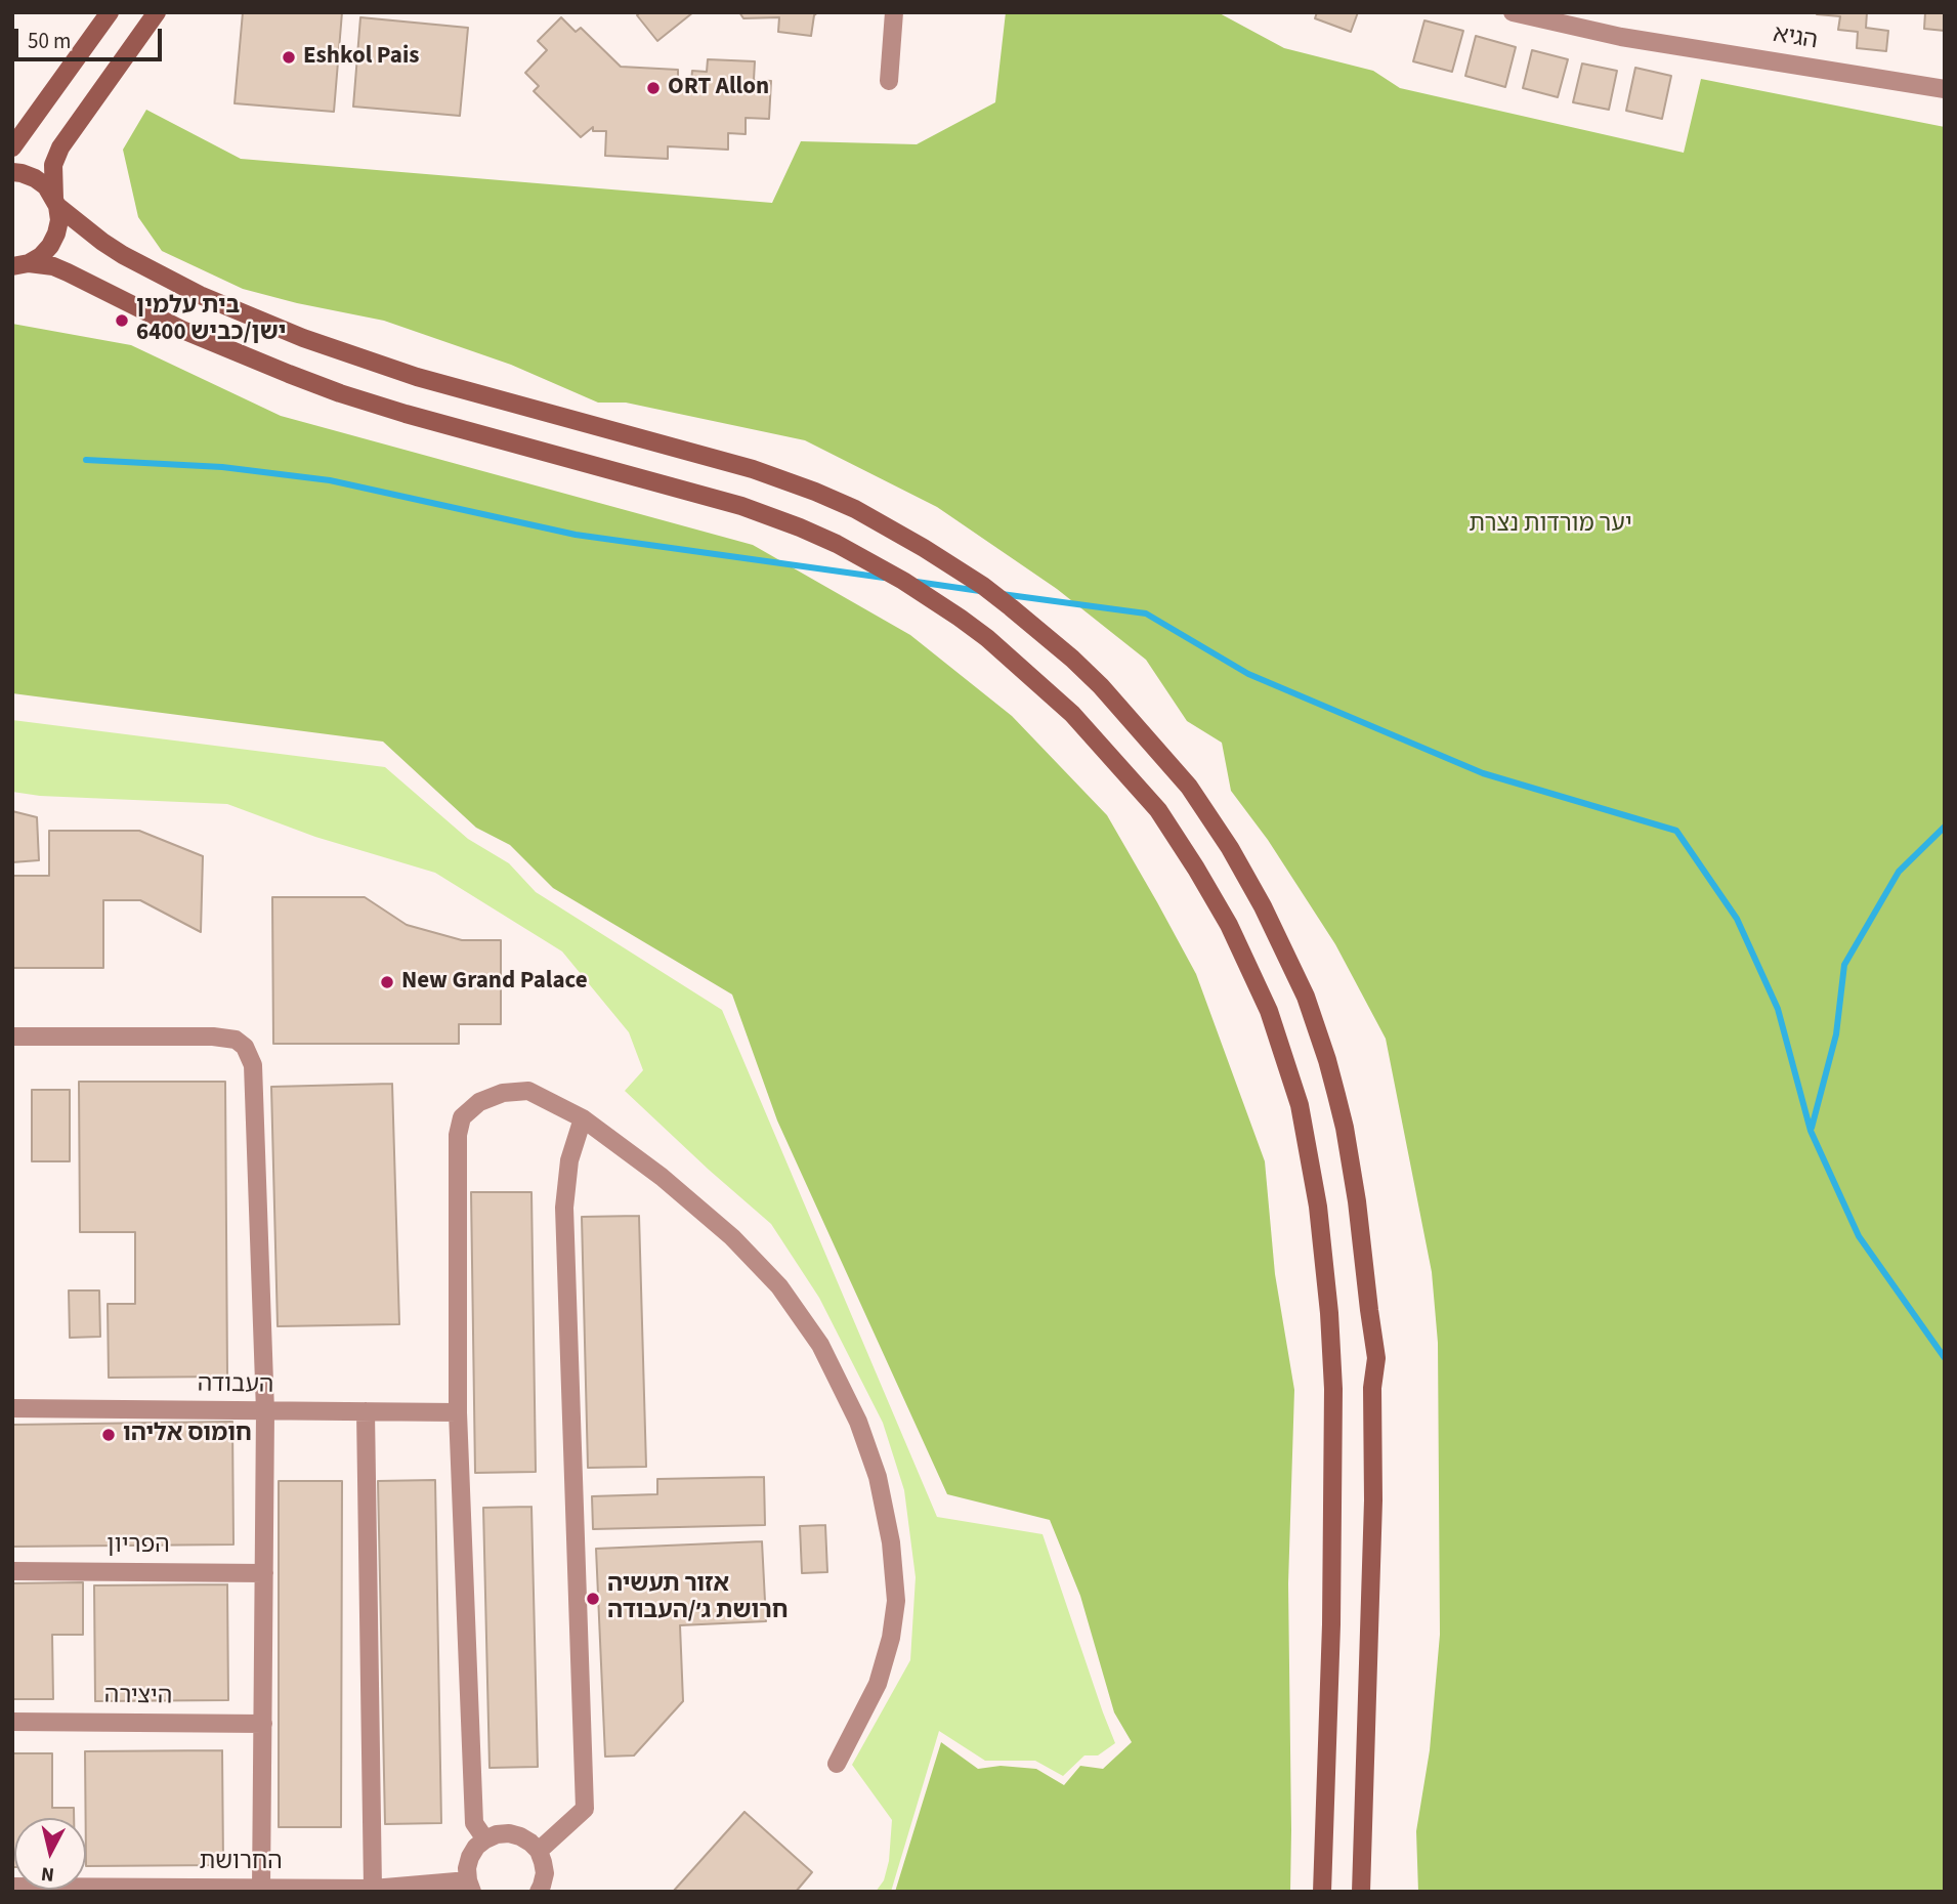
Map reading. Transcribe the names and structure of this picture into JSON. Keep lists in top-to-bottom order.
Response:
{
  "streets": {
    "street": [
      "הגיא",
      "העבודה",
      "הפריון",
      "היצירה",
      "החרושת"
    ]
  },
  "parks": ["יער מורדות נצרת"],
  "places": [
    "Eshkol Pais",
    "ORT Allon",
    "בית עלמין ישן/כביש 6400",
    "New Grand Palace",
    "חומוס אליהו",
    "אזור תעשיה חרושת ג׳/העבודה"
  ],
  "scale_bar": "50 m",
  "north": "bottom"
}
